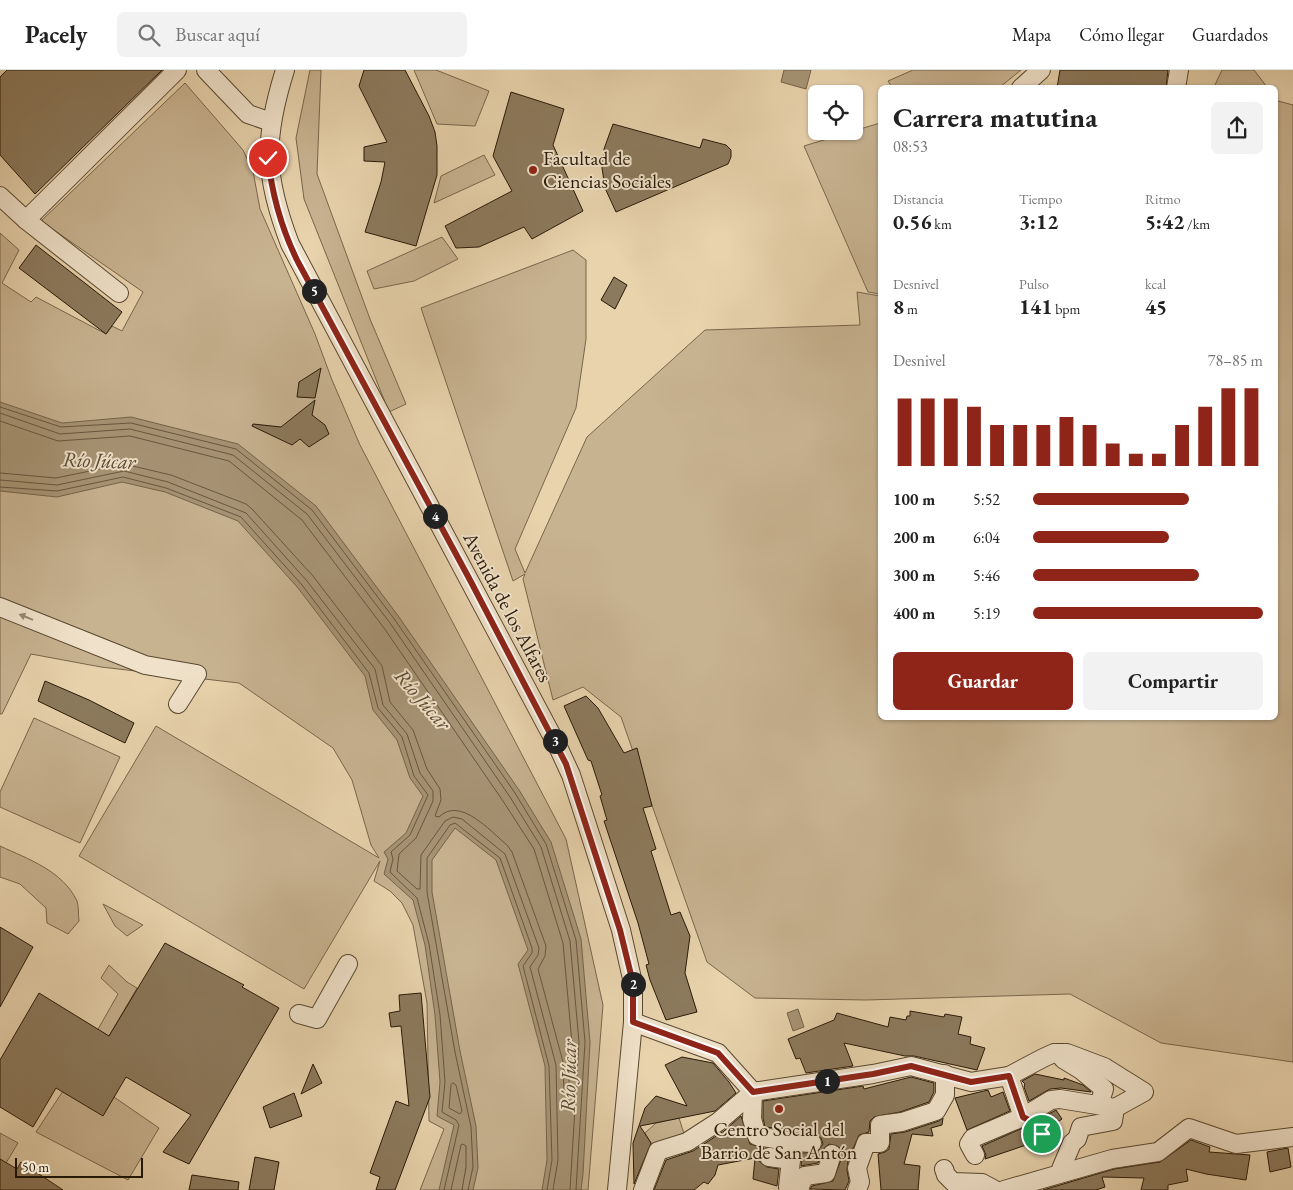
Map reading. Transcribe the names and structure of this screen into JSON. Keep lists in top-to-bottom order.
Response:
{
  "streets": {
    "street": ["Avenida de los Alfares"]
  },
  "water": ["Río Júcar"],
  "places": ["Facultad de Ciencias Sociales", "Centro Social del Barrio de San Antón"],
  "scale_bar": "50 m",
  "page": {
    "header": "Pacely",
    "search": "Buscar aquí",
    "nav": ["Mapa", "Cómo llegar", "Guardados"],
    "heading": ["Carrera matutina", "08:53"],
    "stats": [
      ["Distancia", "0.56 km"],
      ["Tiempo", "3:12"],
      ["Ritmo", "5:42 /km"],
      ["Desnivel", "8 m"],
      ["Pulso", "141 bpm"],
      ["kcal", "45"]
    ],
    "pins": [
      "5",
      "4",
      "3",
      "2",
      "1"
    ],
    "chart": ["Desnivel", "78–85 m"],
    "list": [
      {
        "name": "100 m",
        "note": "5:52"
      },
      {
        "name": "200 m",
        "note": "6:04"
      },
      {
        "name": "300 m",
        "note": "5:46"
      },
      {
        "name": "400 m",
        "note": "5:19"
      }
    ],
    "buttons": ["Guardar", "Compartir"],
    "scale": "50 m"
  }
}
